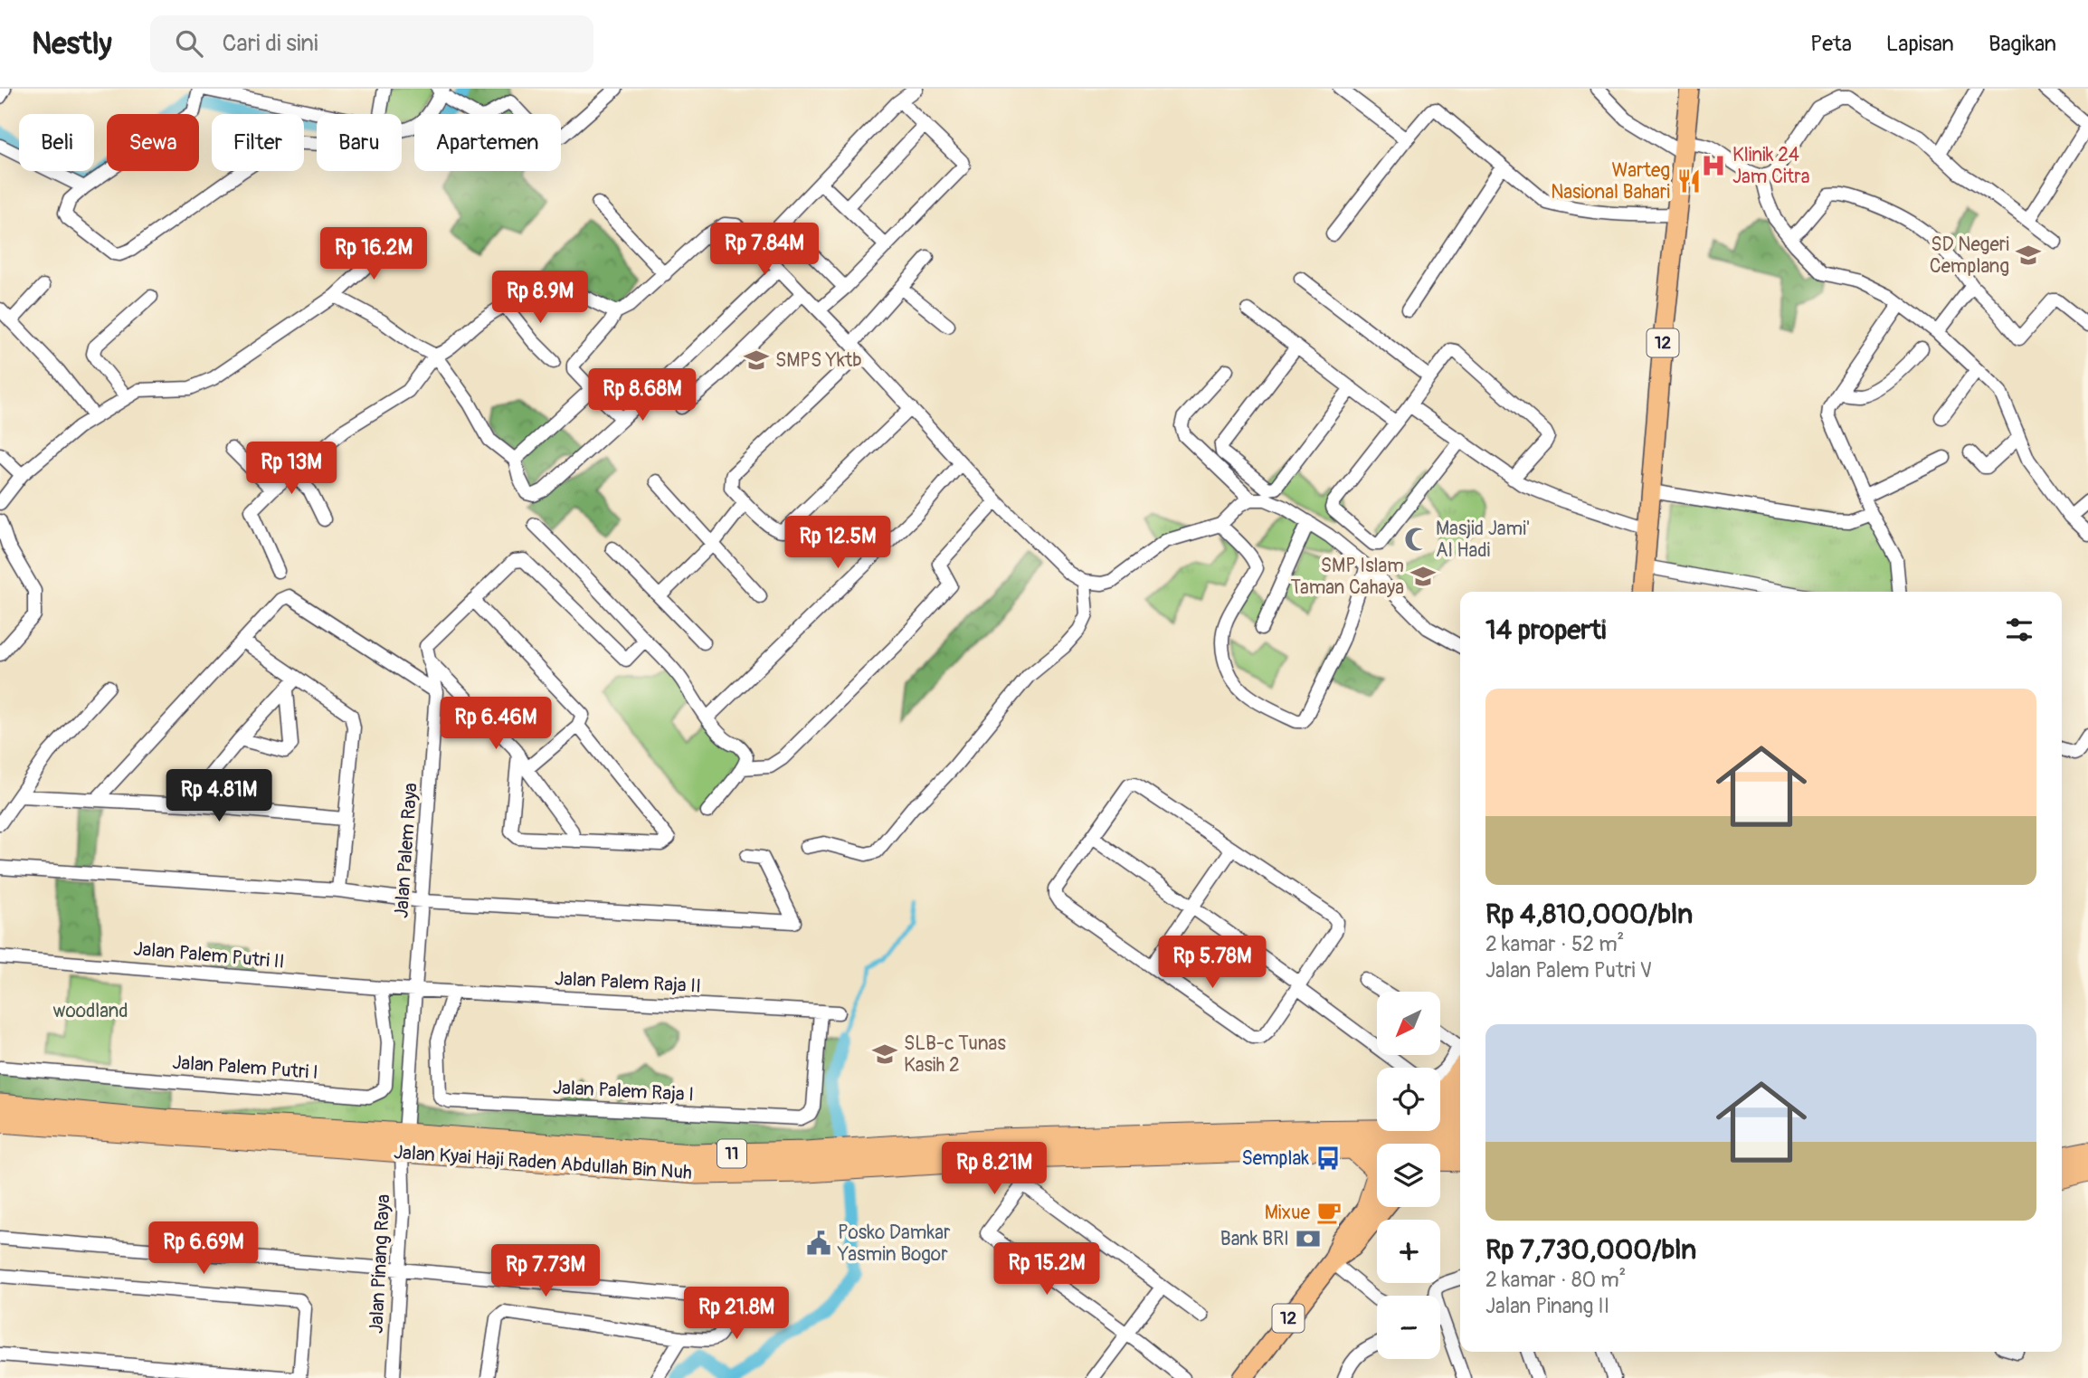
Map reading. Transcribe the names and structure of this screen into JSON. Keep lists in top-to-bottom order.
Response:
{
  "streets": {
    "highway": ["12", "11", "Jalan Kyai Haji Raden Abdullah Bin Nuh"],
    "street": [
      "Jalan Palem Raya",
      "Jalan Palem Putri II",
      "Jalan Palem Raja II",
      "Jalan Palem Putri I",
      "Jalan Palem Raja I",
      "Jalan Pinang Raya"
    ]
  },
  "crossings": [
    ["12", "Jalan Kyai Haji Raden Abdullah Bin Nuh"],
    ["Jalan Palem Raya", "Jalan Palem Putri II"],
    ["Jalan Palem Raya", "Jalan Palem Raja II"],
    ["Jalan Palem Raya", "Jalan Kyai Haji Raden Abdullah Bin Nuh"],
    ["Jalan Palem Raya", "Jalan Pinang Raya"],
    ["Jalan Palem Putri II", "Jalan Palem Raja II"],
    ["Jalan Palem Putri II", "Jalan Palem Putri I"],
    ["Jalan Palem Raja II", "Jalan Palem Raja I"],
    ["Jalan Kyai Haji Raden Abdullah Bin Nuh", "Jalan Pinang Raya"]
  ],
  "parks": ["woodland"],
  "places": {
    "hospital": ["Klinik 24 Jam Citra"],
    "restaurant": ["Warteg Nasional Bahari"],
    "school or university": [
      "SD Negeri Cemplang",
      "SMPS Yktb",
      "SMP Islam Taman Cahaya",
      "SLB-c Tunas Kasih 2"
    ],
    "mosque": ["Masjid Jami' Al Hadi"],
    "bus stop": ["Semplak"],
    "cafe": ["Mixue"],
    "bank": ["Bank BRI"],
    "public building": ["Posko Damkar Yasmin Bogor"]
  },
  "north": "bottom left",
  "page": {
    "header": "Nestly",
    "search": "Cari di sini",
    "nav": ["Peta", "Lapisan", "Bagikan"],
    "chip": [
      "Beli",
      "Sewa",
      "Filter",
      "Baru",
      "Apartemen"
    ],
    "price": [
      "Rp 7.84M",
      "Rp 16.2M",
      "Rp 8.9M",
      "Rp 8.68M",
      "Rp 13M",
      "Rp 12.5M",
      "Rp 6.46M",
      "Rp 4.81M",
      "Rp 5.78M",
      "Rp 8.21M",
      "Rp 6.69M",
      "Rp 15.2M",
      "Rp 7.73M",
      "Rp 21.8M"
    ],
    "heading": "14 properti",
    "list": [
      {
        "name": "Rp 4,810,000/bln",
        "note": "2 kamar · 52 m² · Jalan Palem Putri V"
      },
      {
        "name": "Rp 7,730,000/bln",
        "note": "2 kamar · 80 m² · Jalan Pinang II"
      }
    ],
    "map_buttons": ["+", "−"]
  }
}
